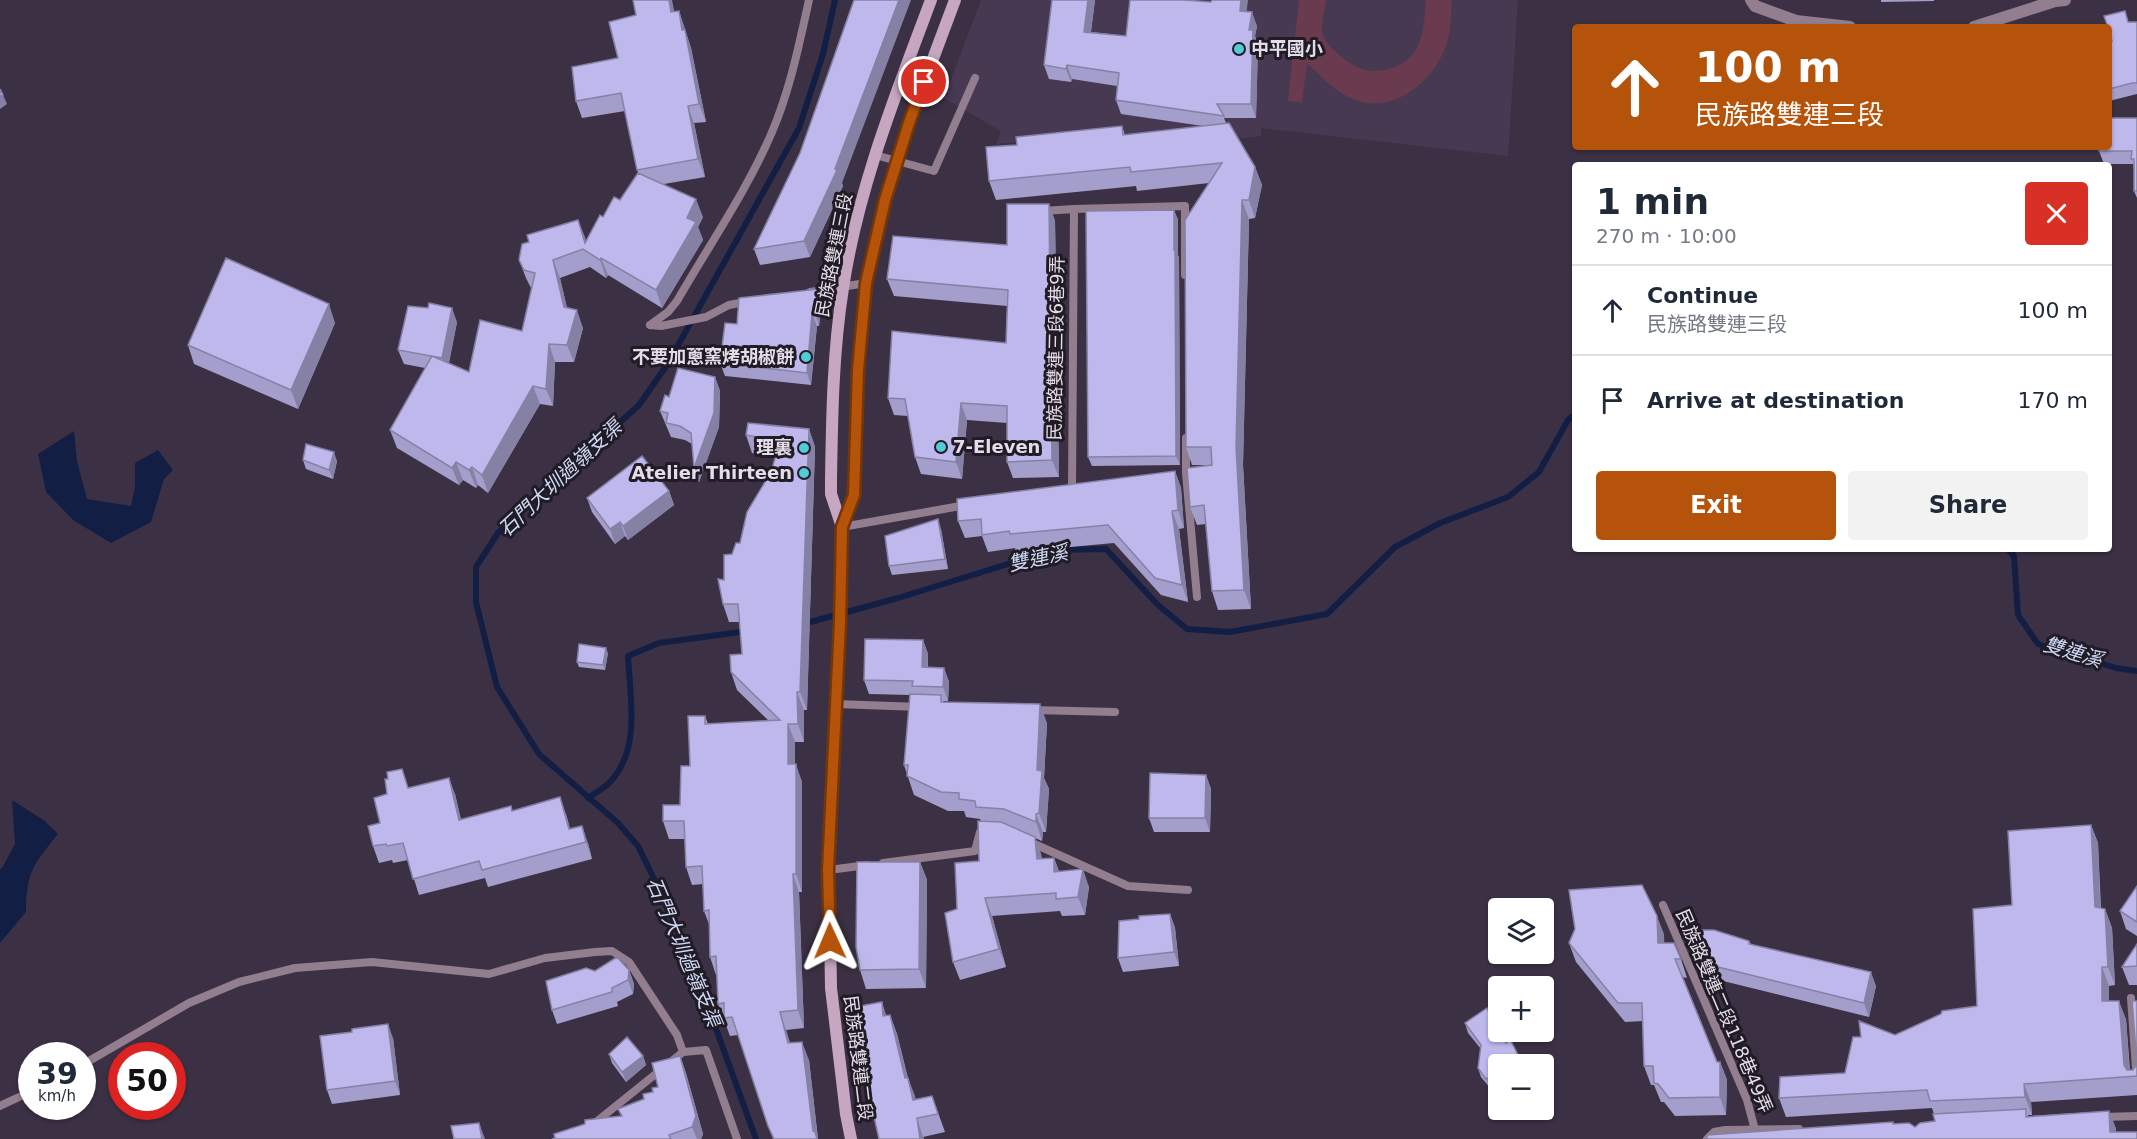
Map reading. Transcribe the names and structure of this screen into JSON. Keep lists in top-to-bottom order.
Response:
{
  "streets": {
    "main road": ["民族路雙連三段", "民族路雙連二段"],
    "lane": ["民族路雙連三段6巷9弄", "民族路雙連二段118巷49弄"]
  },
  "crossings": [
    ["民族路雙連三段", "民族路雙連二段"]
  ],
  "water": ["石門大圳過嶺支渠", "雙連溪"],
  "places": [
    "中平國小",
    "不要加蔥窯烤胡椒餅",
    "7-Eleven",
    "理裏",
    "Atelier Thirteen"
  ],
  "page": {
    "turn": ["100 m", "民族路雙連三段"],
    "heading": ["1 min", "270 m · 10:00"],
    "list": [
      {
        "name": "Continue",
        "note": "民族路雙連三段",
        "value": "100 m"
      },
      {
        "name": "Arrive at destination",
        "value": "170 m"
      }
    ],
    "buttons": ["Exit", "Share"],
    "map_buttons": ["+", "−"],
    "speed": "39 km/h",
    "limit": "50"
  }
}
